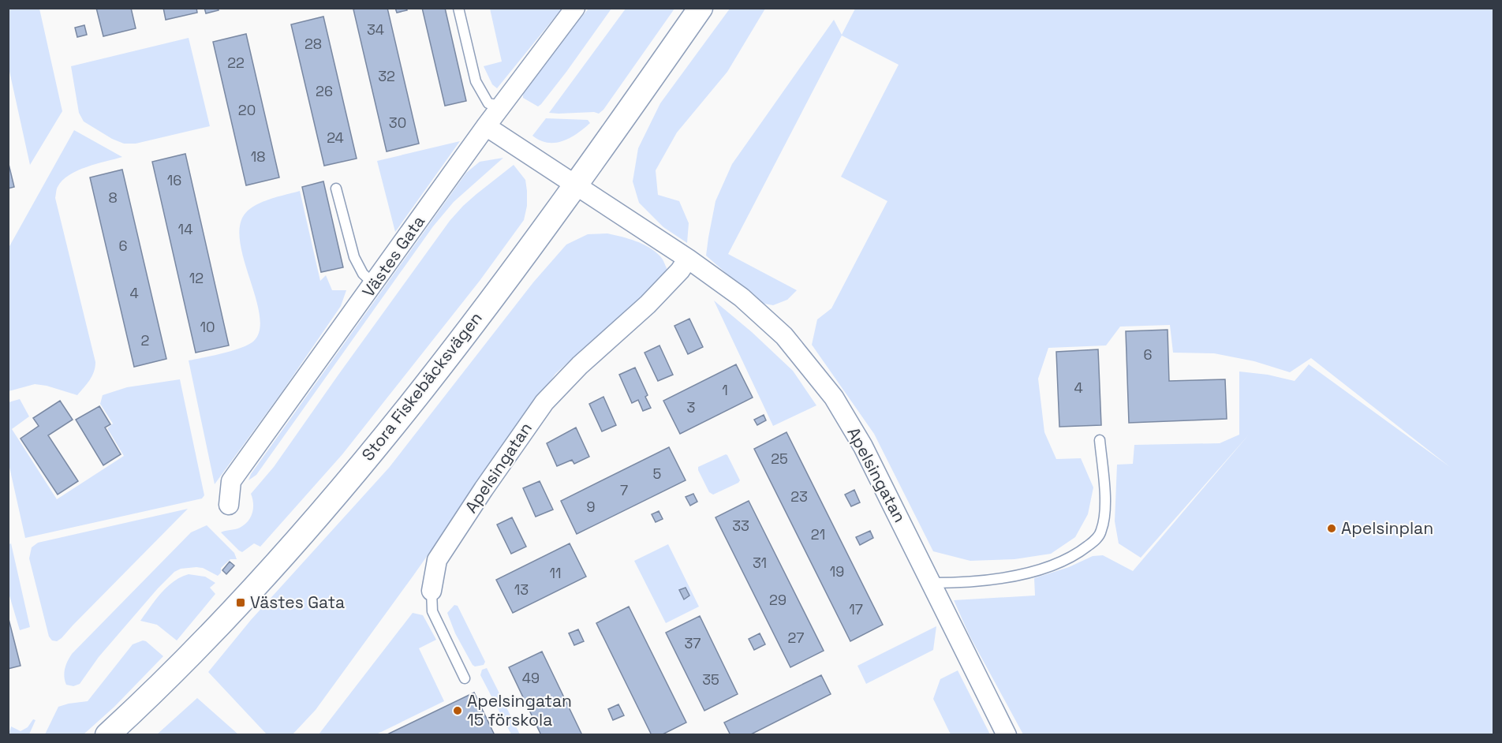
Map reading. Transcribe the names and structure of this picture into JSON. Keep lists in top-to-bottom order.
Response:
{
  "streets": {
    "street": ["Västes Gata", "Stora Fiskebäcksvägen", "Apelsingatan"]
  },
  "crossings": [
    ["Stora Fiskebäcksvägen", "Apelsingatan"]
  ],
  "places": {
    "other": ["Apelsinplan", "Apelsingatan 15 förskola"],
    "transit": ["Västes Gata"]
  },
  "house_numbers": [
    "34",
    "28",
    "22",
    "32",
    "26",
    "20",
    "30",
    "24",
    "18",
    "16",
    "8",
    "14",
    "6",
    "12",
    "4",
    "10",
    "2",
    "6",
    "4",
    "1",
    "3",
    "25",
    "5",
    "7",
    "23",
    "9",
    "33",
    "21",
    "31",
    "19",
    "11",
    "13",
    "29",
    "17",
    "27",
    "37",
    "49",
    "35"
  ]
}
